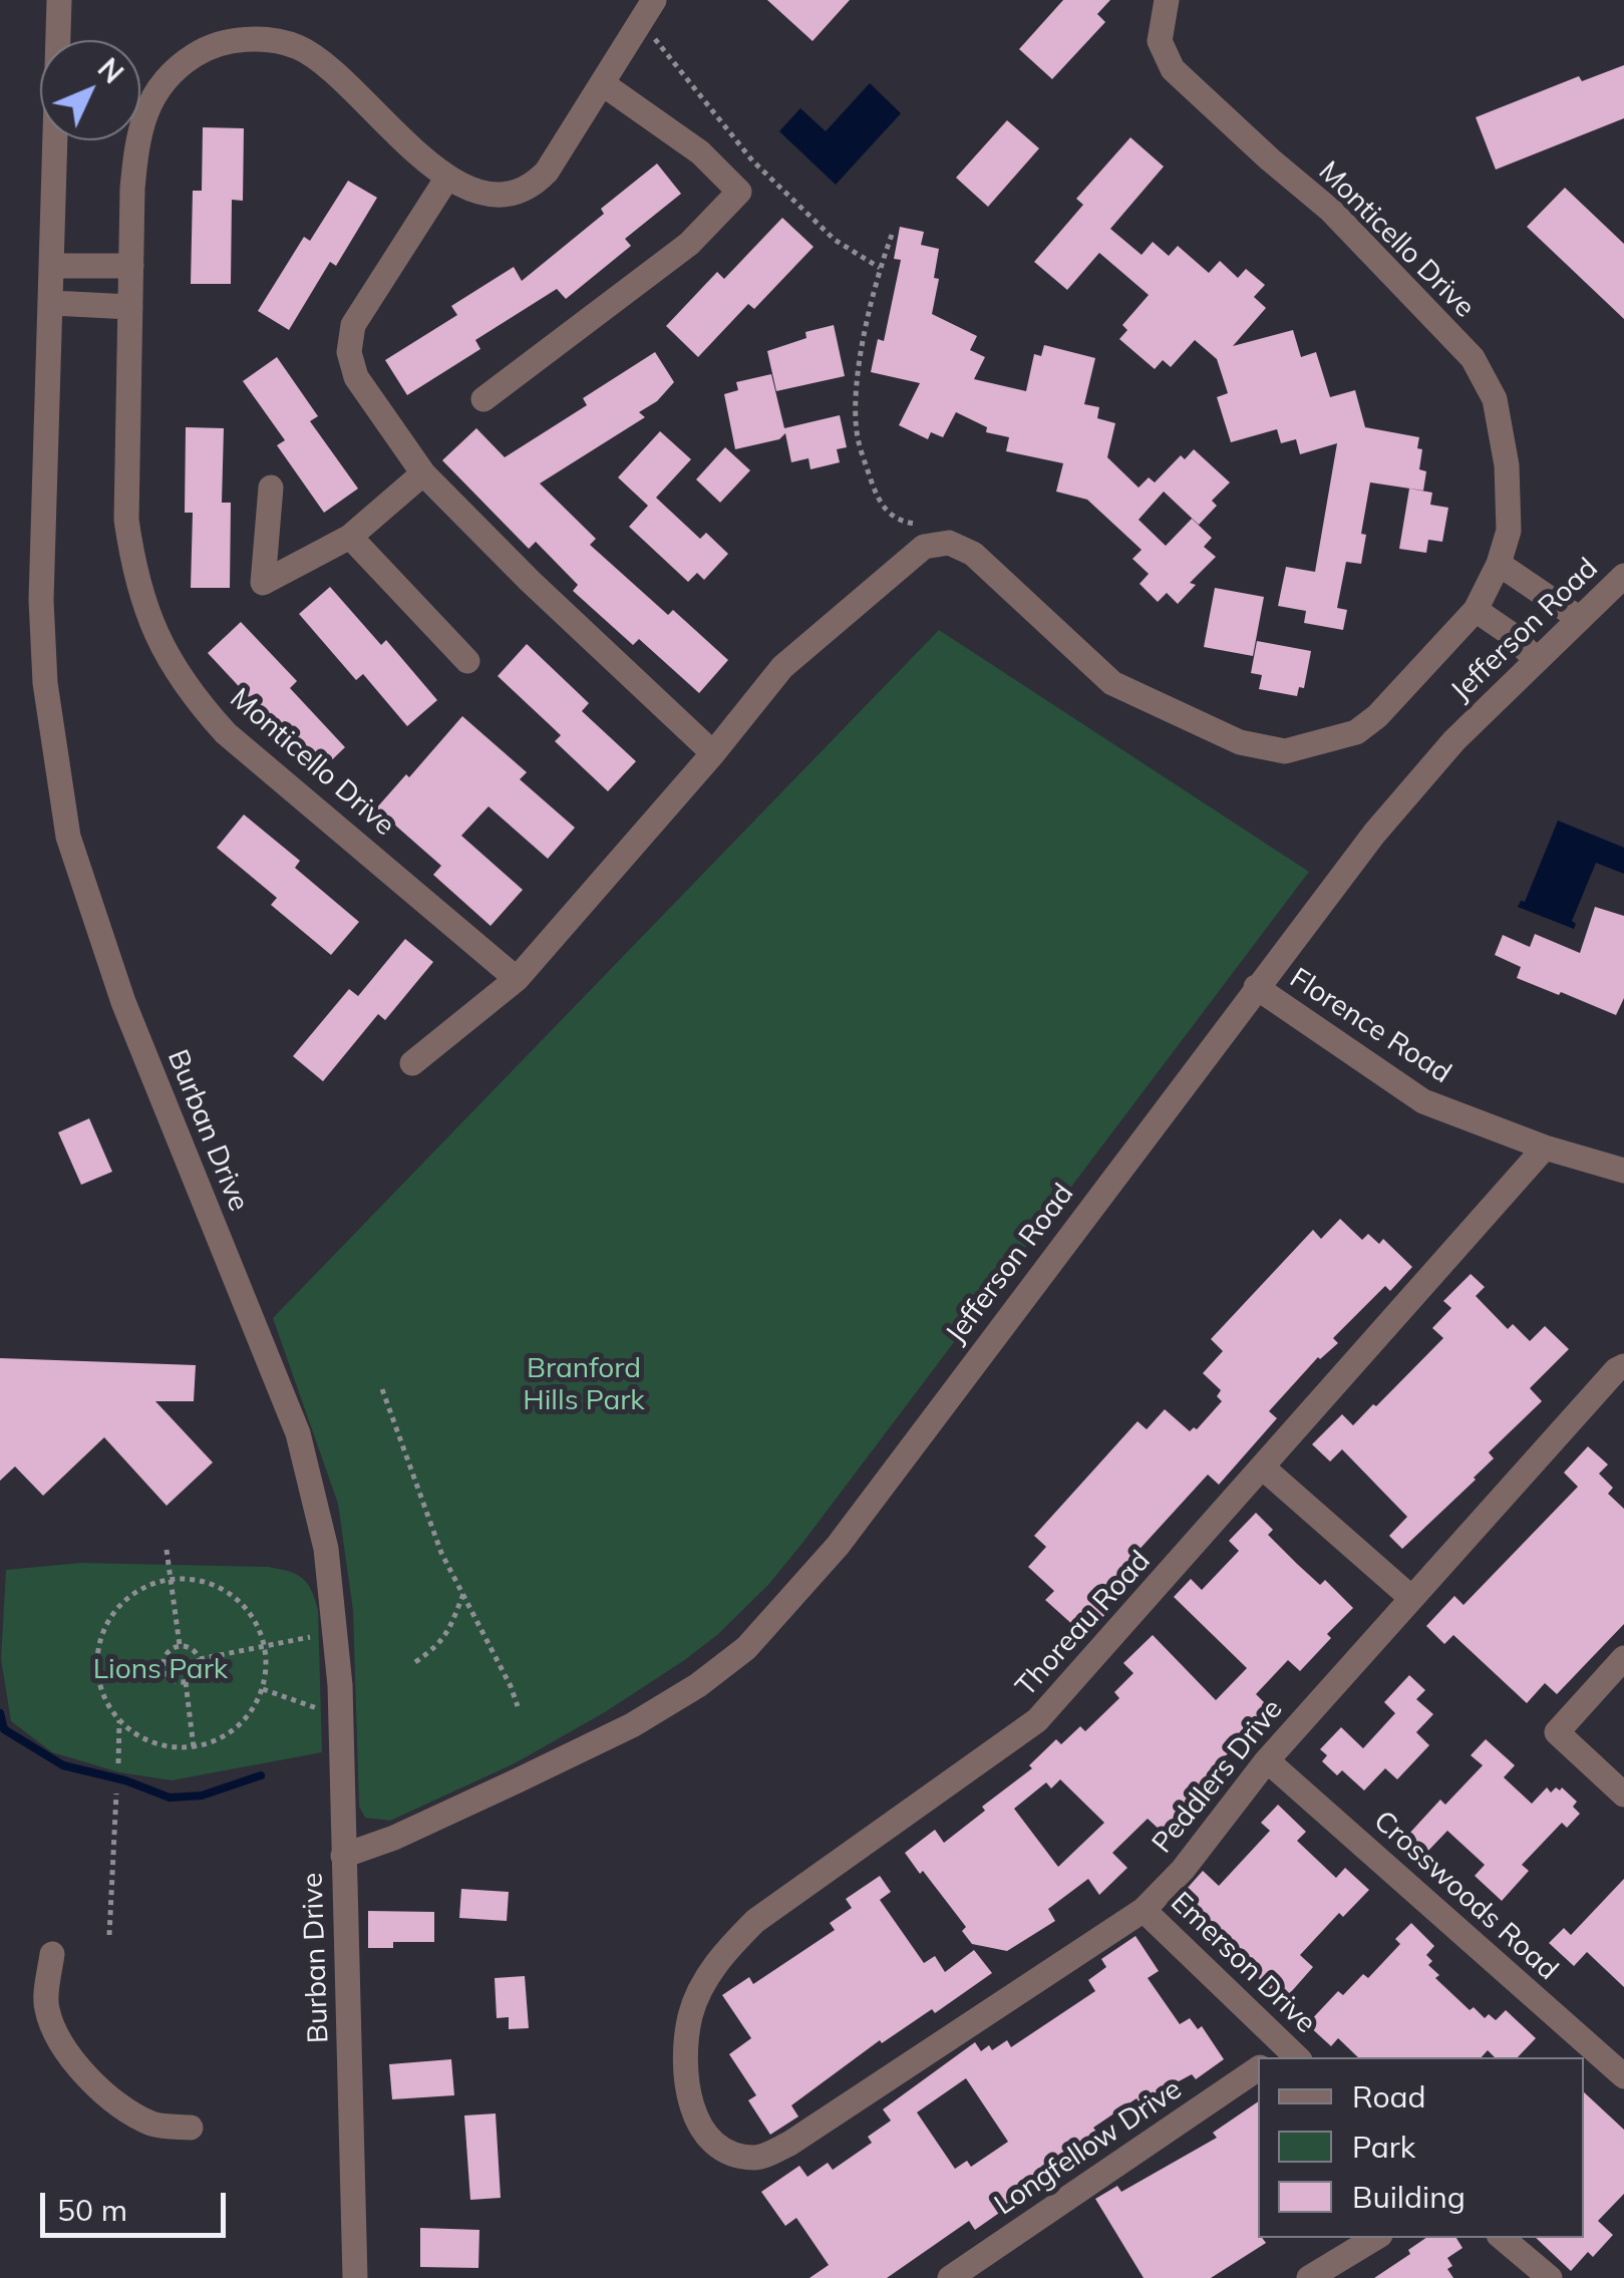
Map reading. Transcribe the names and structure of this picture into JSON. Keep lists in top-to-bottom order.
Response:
{
  "streets": {
    "street": [
      "Monticello Drive",
      "Jefferson Road",
      "Florence Road",
      "Burban Drive",
      "Thoreau Road",
      "Peddlers Drive",
      "Crosswoods Road",
      "Emerson Drive",
      "Longfellow Drive"
    ]
  },
  "crossings": [
    ["Jefferson Road", "Florence Road"],
    ["Jefferson Road", "Burban Drive"],
    ["Florence Road", "Thoreau Road"],
    ["Thoreau Road", "Peddlers Drive"],
    ["Peddlers Drive", "Crosswoods Road"],
    ["Peddlers Drive", "Emerson Drive"]
  ],
  "parks": ["Branford Hills Park", "Lions Park"],
  "legend": ["Road", "Park", "Building"],
  "scale_bar": "50 m",
  "north": "top right"
}
